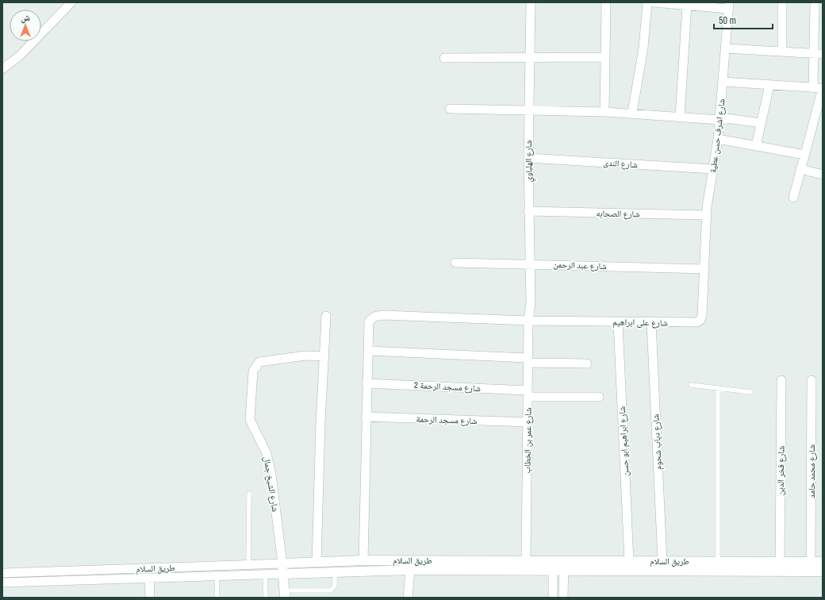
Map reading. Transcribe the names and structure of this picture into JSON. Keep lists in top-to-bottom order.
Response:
{
  "streets": {
    "main road": ["طريق السلام"],
    "street": [
      "شارع اشرف حسن عطية",
      "شارع الهلباوي",
      "شارع الندى",
      "شارع الصحابه",
      "شارع عبد الرحمن",
      "شارع على ابراهيم",
      "شارع مسجد الرحمة 2",
      "شارع مسجد الرحمة",
      "شارع عمر بن الخطاب",
      "شارع ابراهيم ابو حسن",
      "شارع دياب شحوم",
      "شارع فخر الدين",
      "شارع محمد حامد",
      "شارع الشيخ جمال"
    ]
  },
  "crossings": [
    ["شارع اشرف حسن عطية", "شارع الندى"],
    ["شارع اشرف حسن عطية", "شارع الصحابه"],
    ["شارع اشرف حسن عطية", "شارع عبد الرحمن"],
    ["شارع اشرف حسن عطية", "شارع على ابراهيم"],
    ["شارع الهلباوي", "شارع الندى"],
    ["شارع الهلباوي", "شارع الصحابه"],
    ["شارع الهلباوي", "شارع عبد الرحمن"],
    ["شارع الهلباوي", "شارع على ابراهيم"],
    ["شارع الهلباوي", "شارع عمر بن الخطاب"],
    ["شارع عبد الرحمن", "شارع على ابراهيم"],
    ["شارع على ابراهيم", "شارع مسجد الرحمة 2"],
    ["شارع على ابراهيم", "شارع مسجد الرحمة"],
    ["شارع على ابراهيم", "شارع عمر بن الخطاب"],
    ["شارع على ابراهيم", "شارع ابراهيم ابو حسن"],
    ["شارع على ابراهيم", "شارع دياب شحوم"],
    ["شارع على ابراهيم", "طريق السلام"],
    ["شارع مسجد الرحمة 2", "شارع عمر بن الخطاب"],
    ["شارع مسجد الرحمة", "شارع عمر بن الخطاب"],
    ["شارع عمر بن الخطاب", "طريق السلام"],
    ["شارع ابراهيم ابو حسن", "طريق السلام"],
    ["شارع دياب شحوم", "طريق السلام"],
    ["شارع فخر الدين", "طريق السلام"],
    ["شارع محمد حامد", "طريق السلام"],
    ["شارع الشيخ جمال", "طريق السلام"]
  ],
  "scale_bar": "50 m",
  "north": "top"
}
